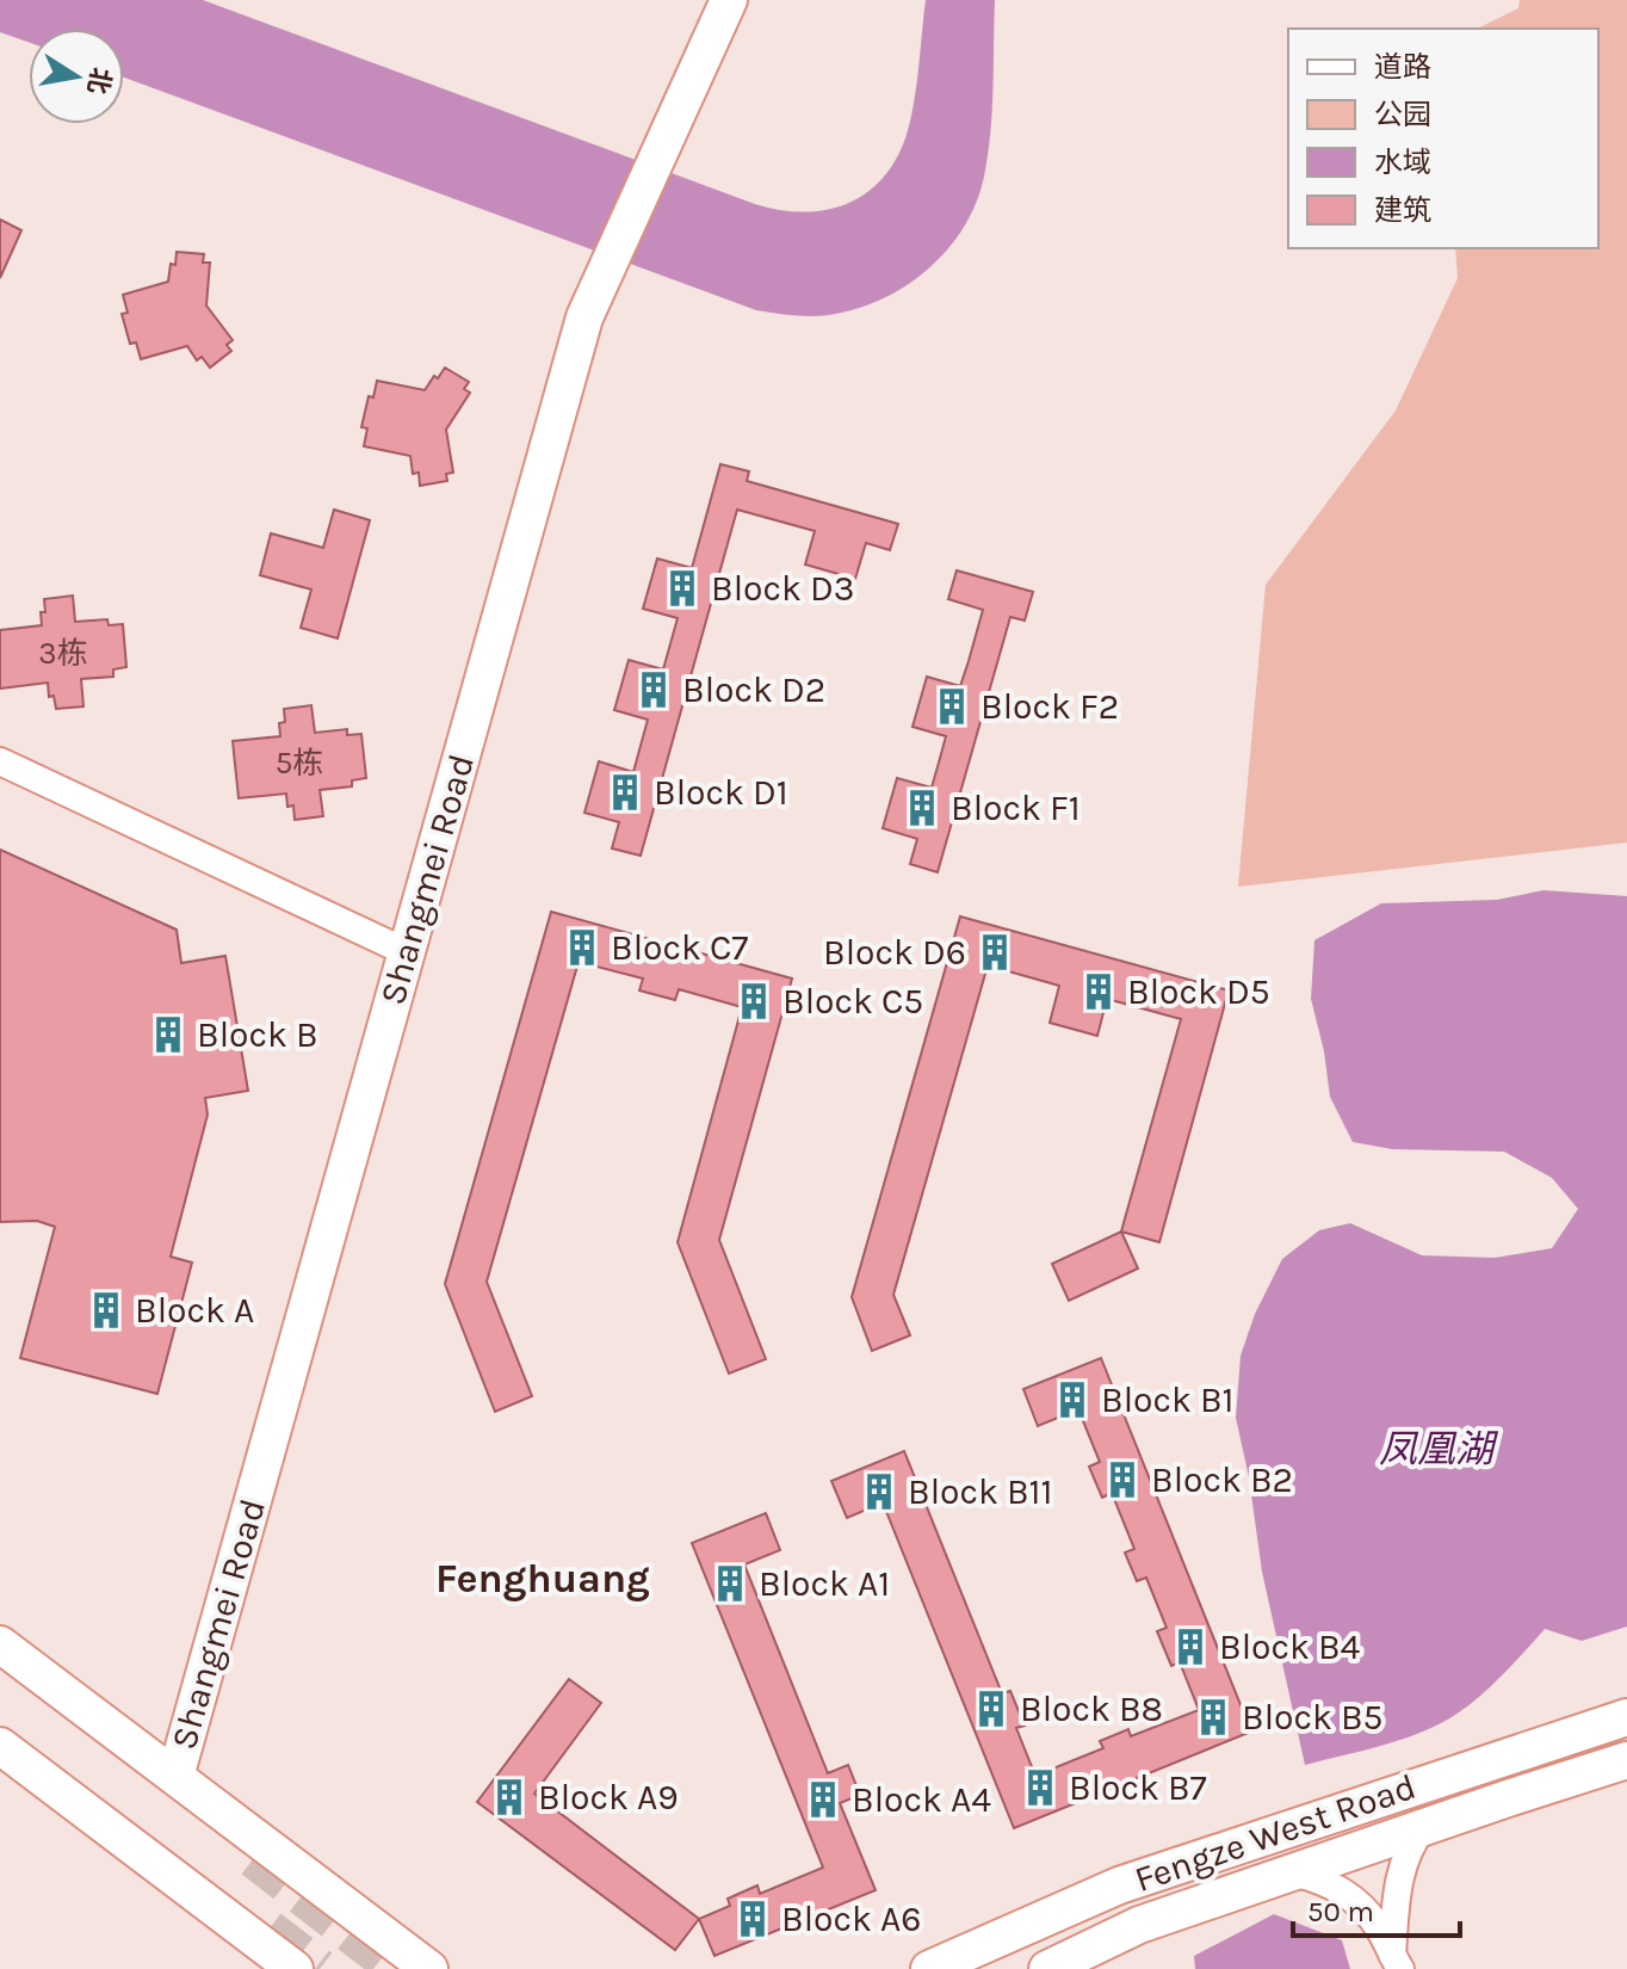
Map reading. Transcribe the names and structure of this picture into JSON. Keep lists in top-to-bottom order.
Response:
{
  "streets": {
    "main road": ["Shangmei Road", "Fengze West Road"]
  },
  "districts": ["Fenghuang"],
  "water": ["凤凰湖"],
  "places": {
    "building": [
      "Block D3",
      "Block D2",
      "Block F2",
      "Block D1",
      "Block F1",
      "Block C7",
      "Block D6",
      "Block D5",
      "Block C5",
      "Block B",
      "Block A",
      "Block B1",
      "Block B2",
      "Block B11",
      "Block A1",
      "Block B4",
      "Block B8",
      "Block B5",
      "Block B7",
      "Block A9",
      "Block A4",
      "Block A6"
    ]
  },
  "house_numbers": ["3栋", "5栋"],
  "legend": [
    "道路",
    "公园",
    "水域",
    "建筑"
  ],
  "scale_bar": "50 m",
  "north": "right"
}
